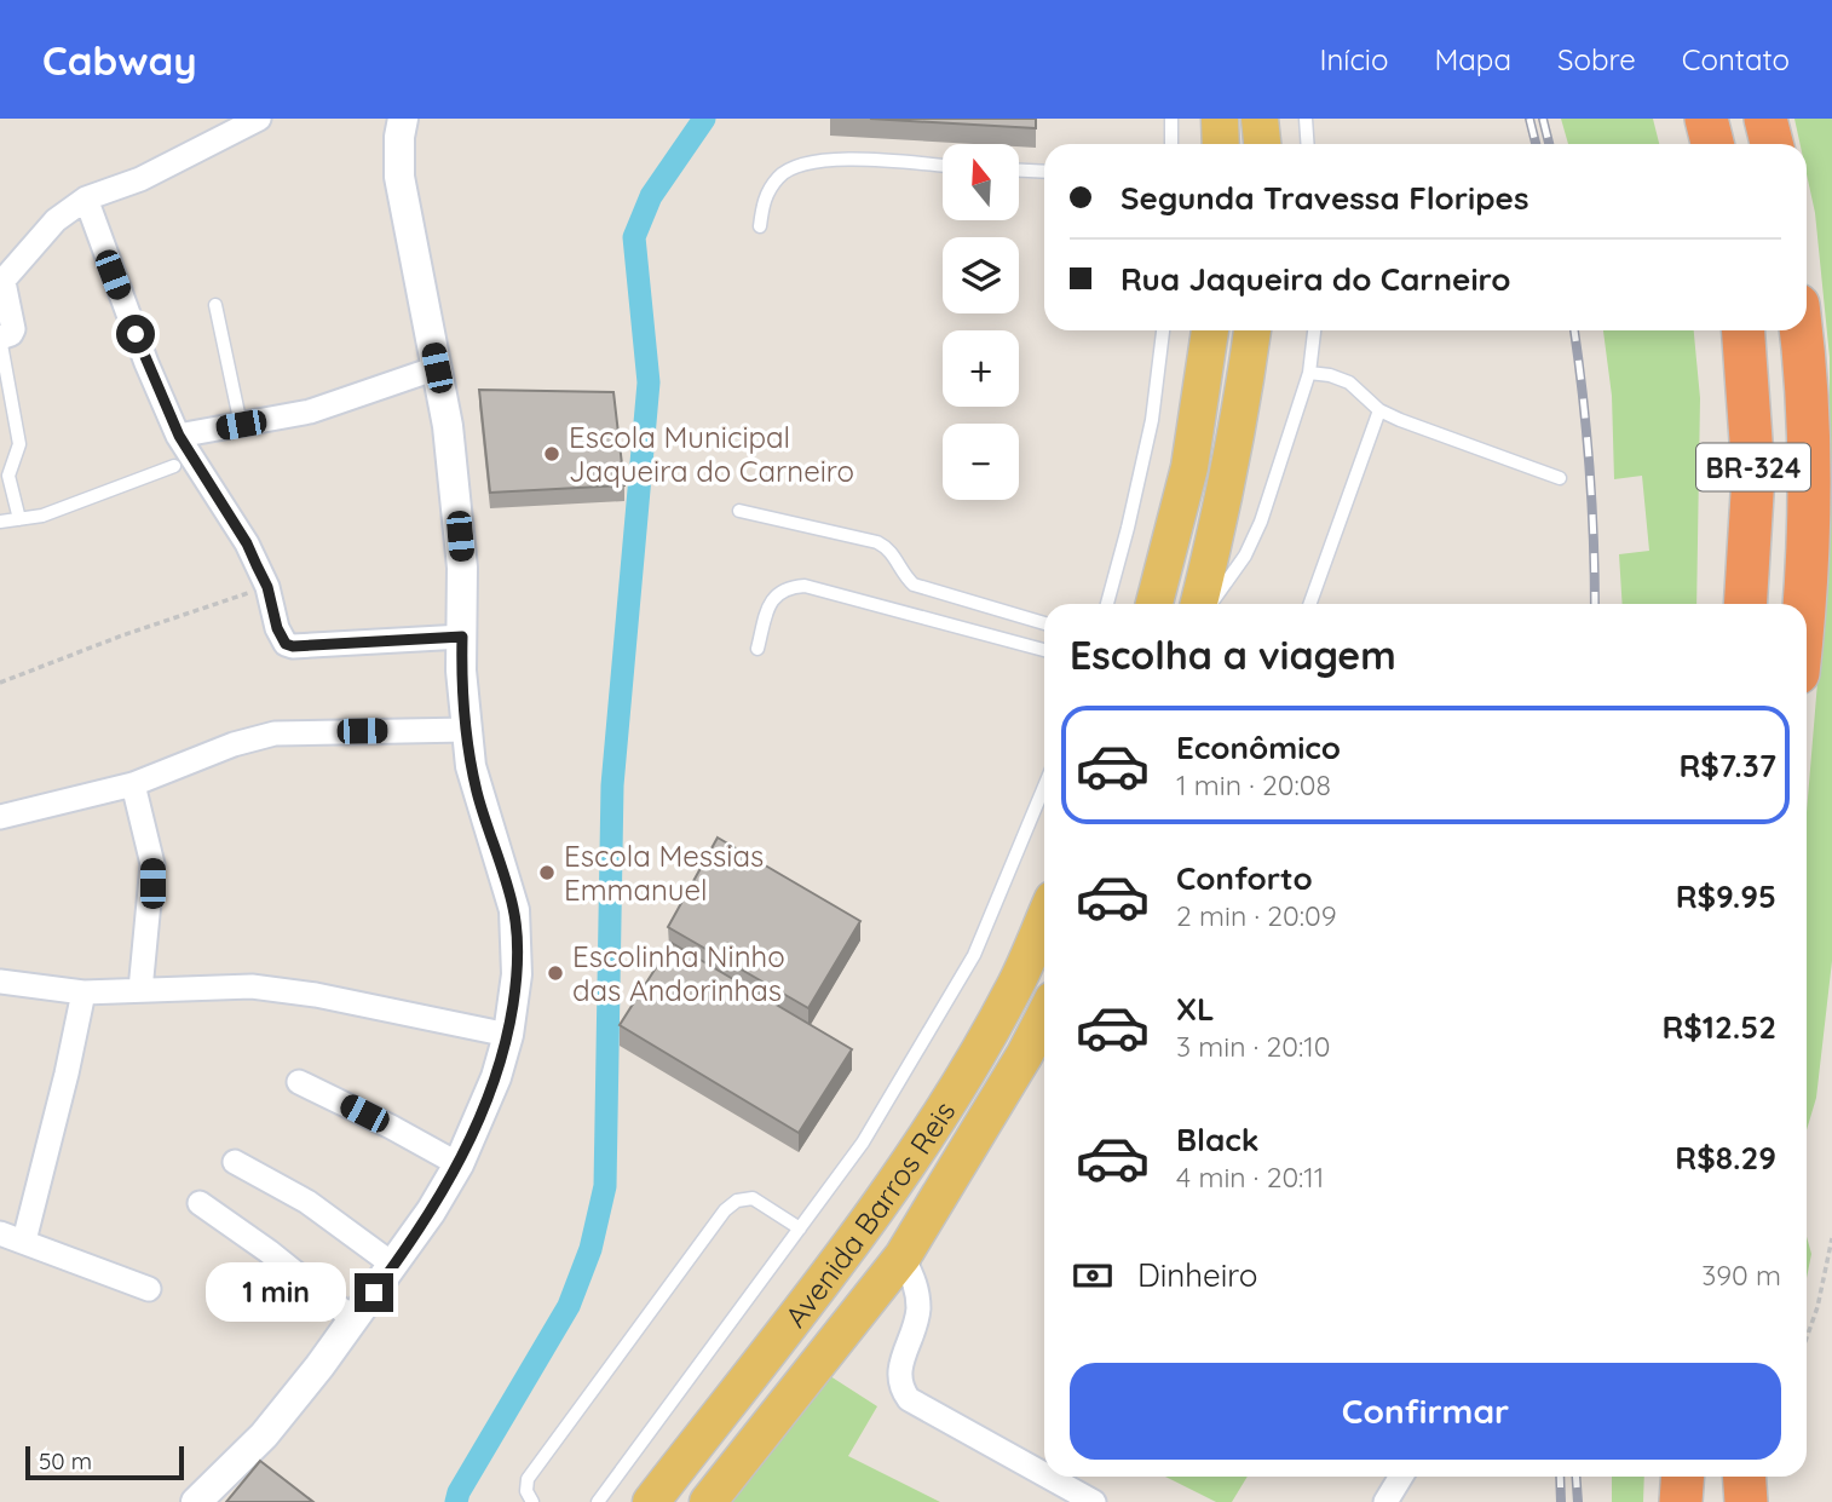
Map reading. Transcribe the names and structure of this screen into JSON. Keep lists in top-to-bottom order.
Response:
{
  "streets": {
    "highway": ["BR-324"],
    "main road": ["Avenida Barros Reis"]
  },
  "places": ["Escola Municipal Jaqueira do Carneiro", "Escola Messias Emmanuel", "Escolinha Ninho das Andorinhas"],
  "scale_bar": "50 m",
  "north": "top",
  "page": {
    "header": "Cabway",
    "nav": [
      "Início",
      "Mapa",
      "Sobre",
      "Contato"
    ],
    "map_buttons": ["+", "−"],
    "banner": ["Segunda Travessa Floripes", "Rua Jaqueira do Carneiro"],
    "heading": "Escolha a viagem",
    "list": [
      {
        "name": "Econômico",
        "note": "1 min · 20:08",
        "value": "R$7.37"
      },
      {
        "name": "Conforto",
        "note": "2 min · 20:09",
        "value": "R$9.95"
      },
      {
        "name": "XL",
        "note": "3 min · 20:10",
        "value": "R$12.52"
      },
      {
        "name": "Black",
        "note": "4 min · 20:11",
        "value": "R$8.29"
      }
    ],
    "pay": ["Dinheiro", "390 m"],
    "bubble": "1 min",
    "buttons": "Confirmar",
    "scale": "50 m"
  }
}
